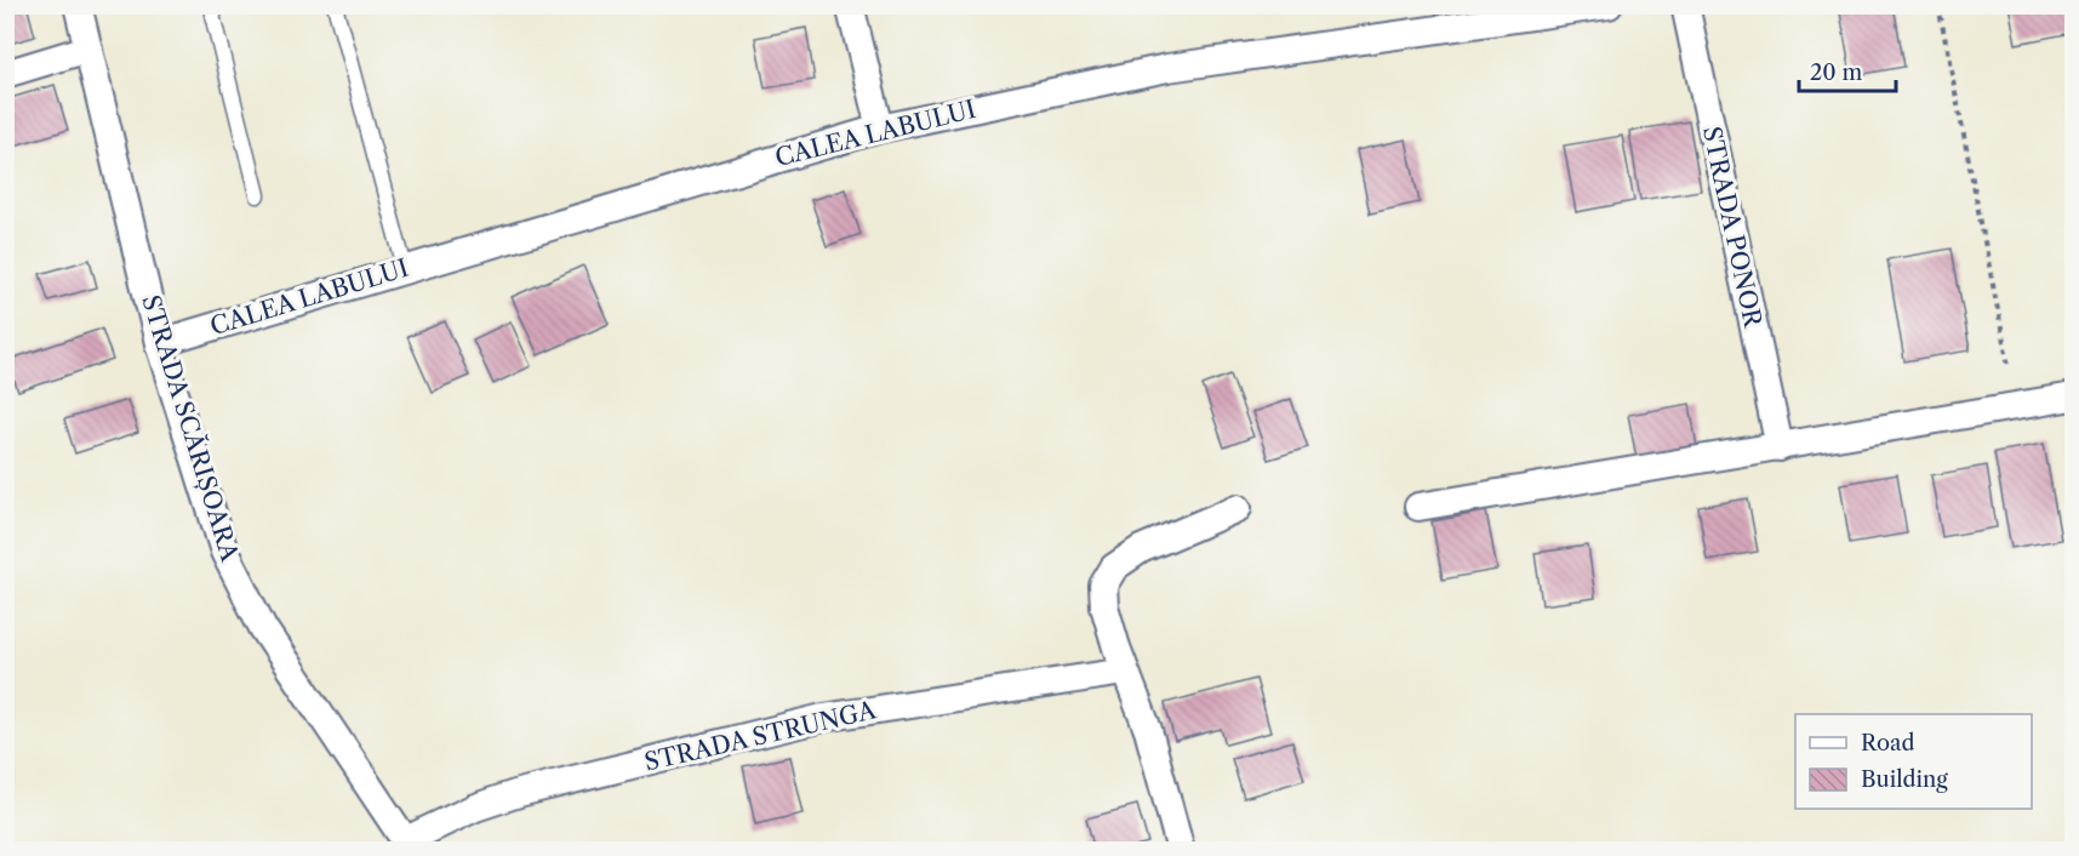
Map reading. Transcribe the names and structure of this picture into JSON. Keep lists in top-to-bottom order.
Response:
{
  "streets": {
    "street": [
      "CALEA LABULUI",
      "STRADA PONOR",
      "STRADA SCĂRIȘOARA",
      "STRADA STRUNGA"
    ]
  },
  "crossings": [
    ["CALEA LABULUI", "STRADA SCĂRIȘOARA"],
    ["STRADA SCĂRIȘOARA", "STRADA STRUNGA"]
  ],
  "legend": ["Road", "Building"],
  "scale_bar": "20 m"
}
